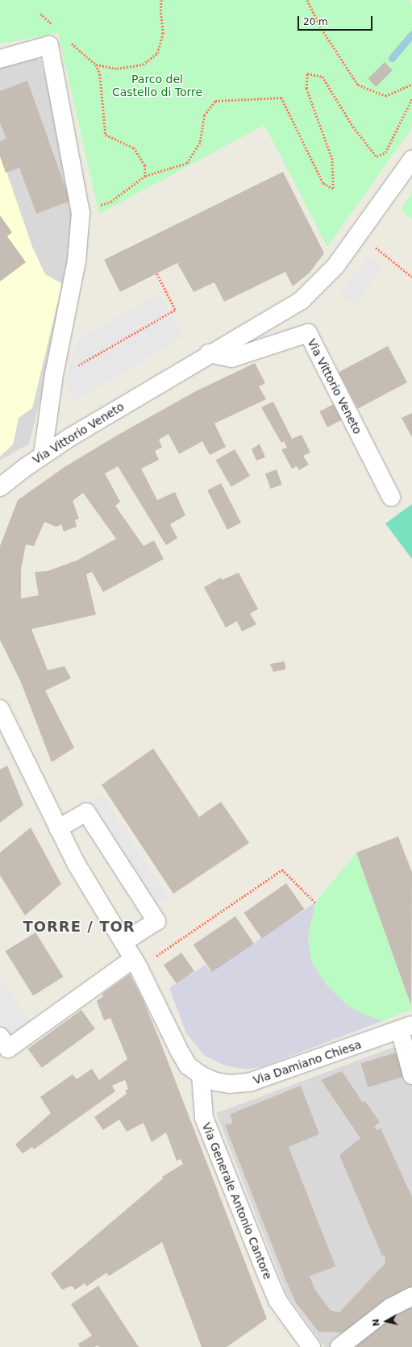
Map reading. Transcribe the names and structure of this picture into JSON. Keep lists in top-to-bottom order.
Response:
{
  "streets": {
    "street": ["Via Vittorio Veneto", "Via Damiano Chiesa", "Via Generale Antonio Cantore"]
  },
  "crossings": [
    ["Via Damiano Chiesa", "Via Generale Antonio Cantore"]
  ],
  "districts": ["TORRE / TOR"],
  "parks": ["Parco del Castello di Torre"],
  "scale_bar": "20 m",
  "north": "left"
}
